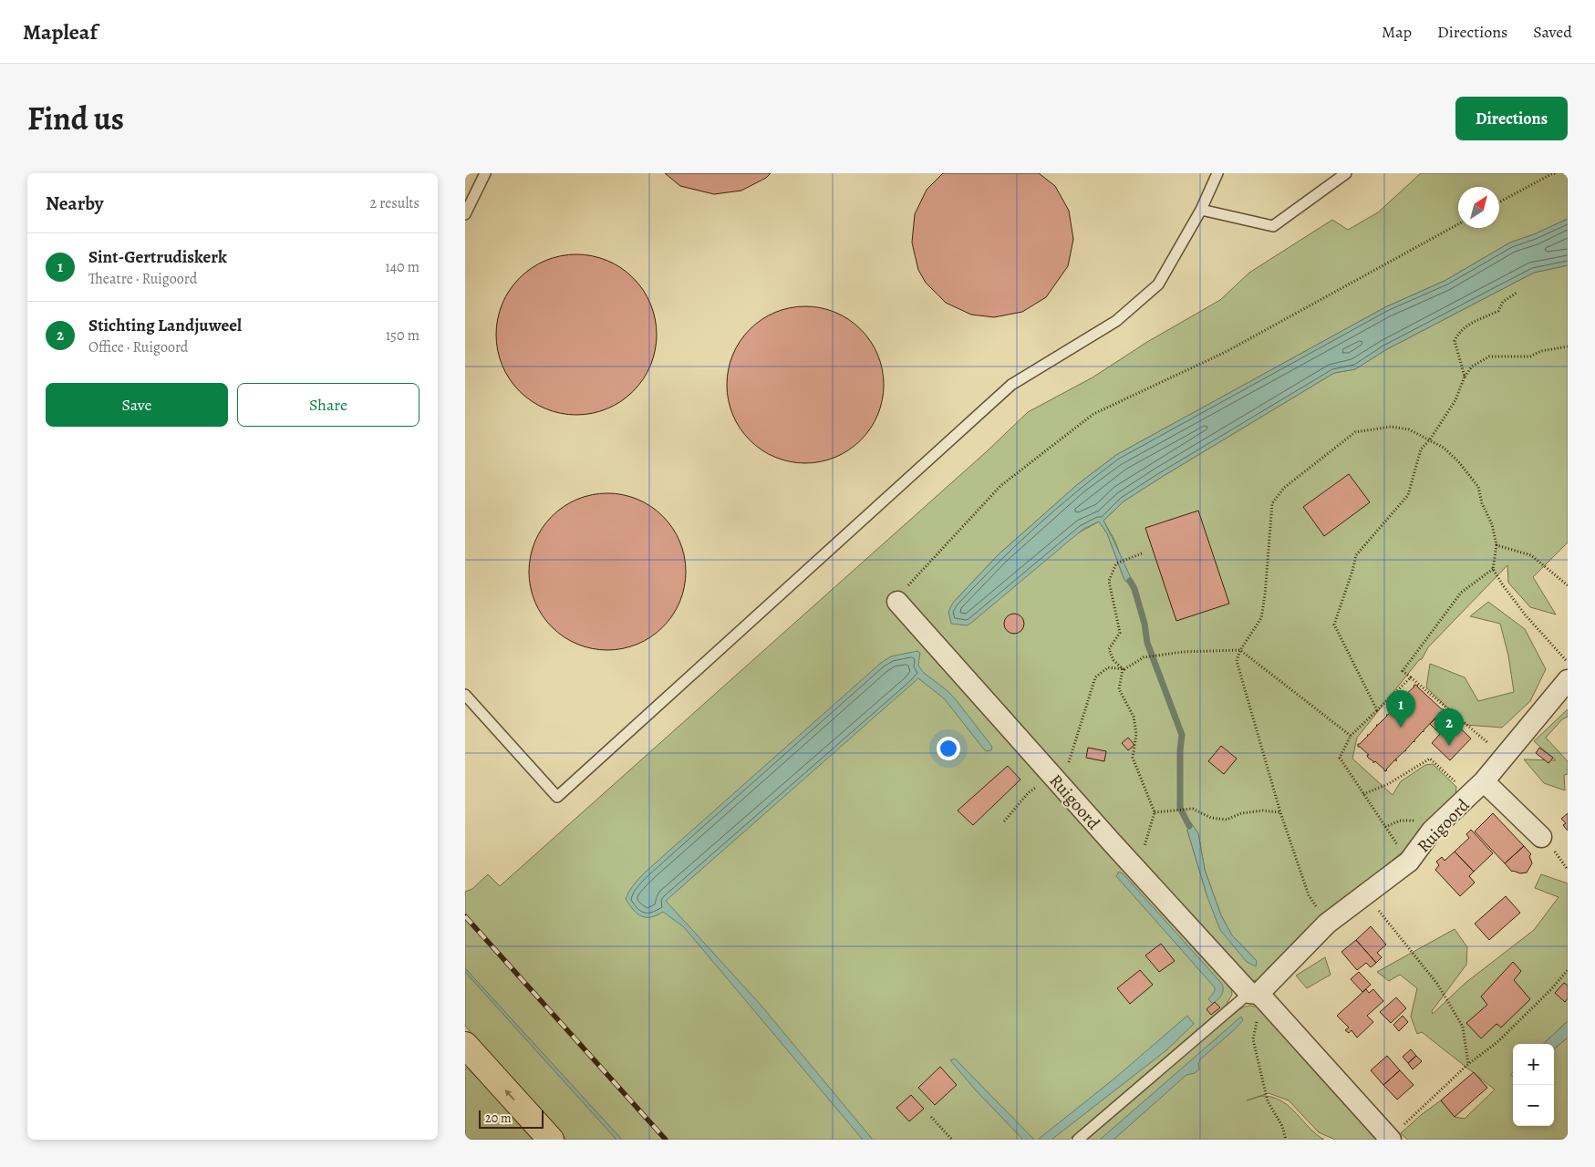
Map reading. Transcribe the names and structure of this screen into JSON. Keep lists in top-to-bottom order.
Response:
{
  "streets": {
    "street": ["Ruigoord"]
  },
  "scale_bar": "20 m",
  "north": "top right",
  "page": {
    "header": "Mapleaf",
    "nav": ["Map", "Directions", "Saved"],
    "title": "Find us",
    "buttons": [
      "Directions",
      ["Save", "Share"]
    ],
    "heading": ["Nearby", "2 results"],
    "list": [
      {
        "mark": "1",
        "name": "Sint-Gertrudiskerk",
        "note": "Theatre · Ruigoord",
        "value": "140 m"
      },
      {
        "mark": "2",
        "name": "Stichting Landjuweel",
        "note": "Office · Ruigoord",
        "value": "150 m"
      }
    ],
    "pins": ["1", "2"],
    "map_buttons": ["+", "−"],
    "scale": "20 m"
  }
}
